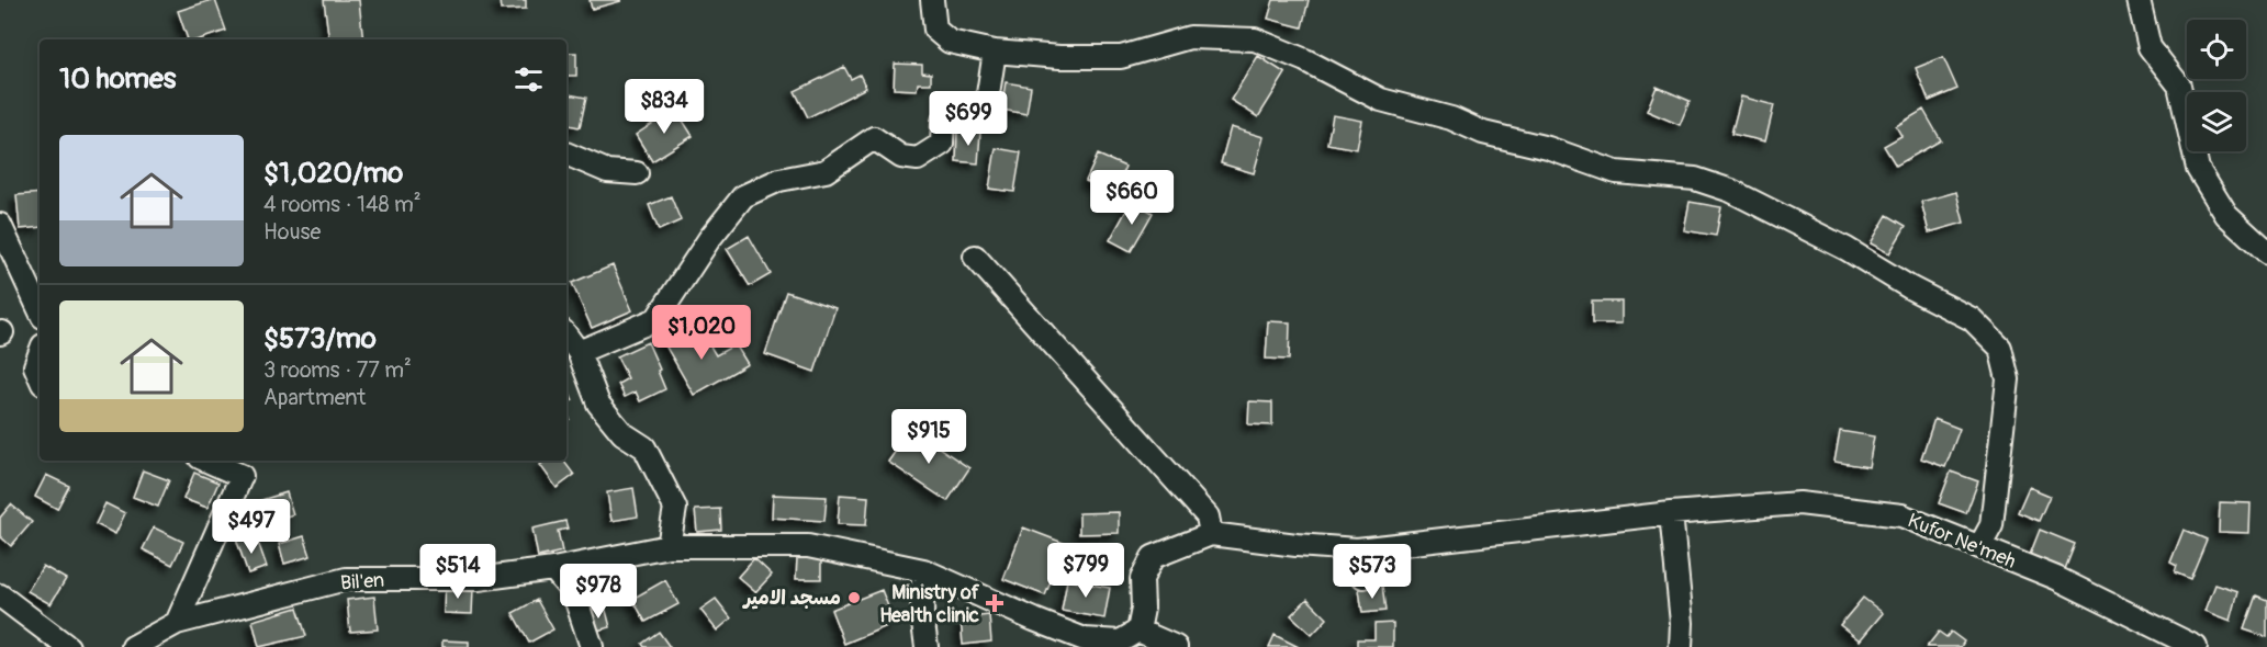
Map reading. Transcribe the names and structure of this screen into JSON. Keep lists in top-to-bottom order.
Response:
{
  "streets": {
    "street": ["Kufor Ne'meh", "Bil'en"]
  },
  "places": {
    "other": ["مسجد الامير"],
    "health": ["Ministry of Health clinic"]
  },
  "page": {
    "heading": "10 homes",
    "price": [
      "$834",
      "$699",
      "$660",
      "$1,020",
      "$915",
      "$497",
      "$799",
      "$514",
      "$573",
      "$978"
    ],
    "list": [
      {
        "name": "$1,020/mo",
        "note": "4 rooms · 148 m² · House"
      },
      {
        "name": "$573/mo",
        "note": "3 rooms · 77 m² · Apartment"
      }
    ]
  }
}
